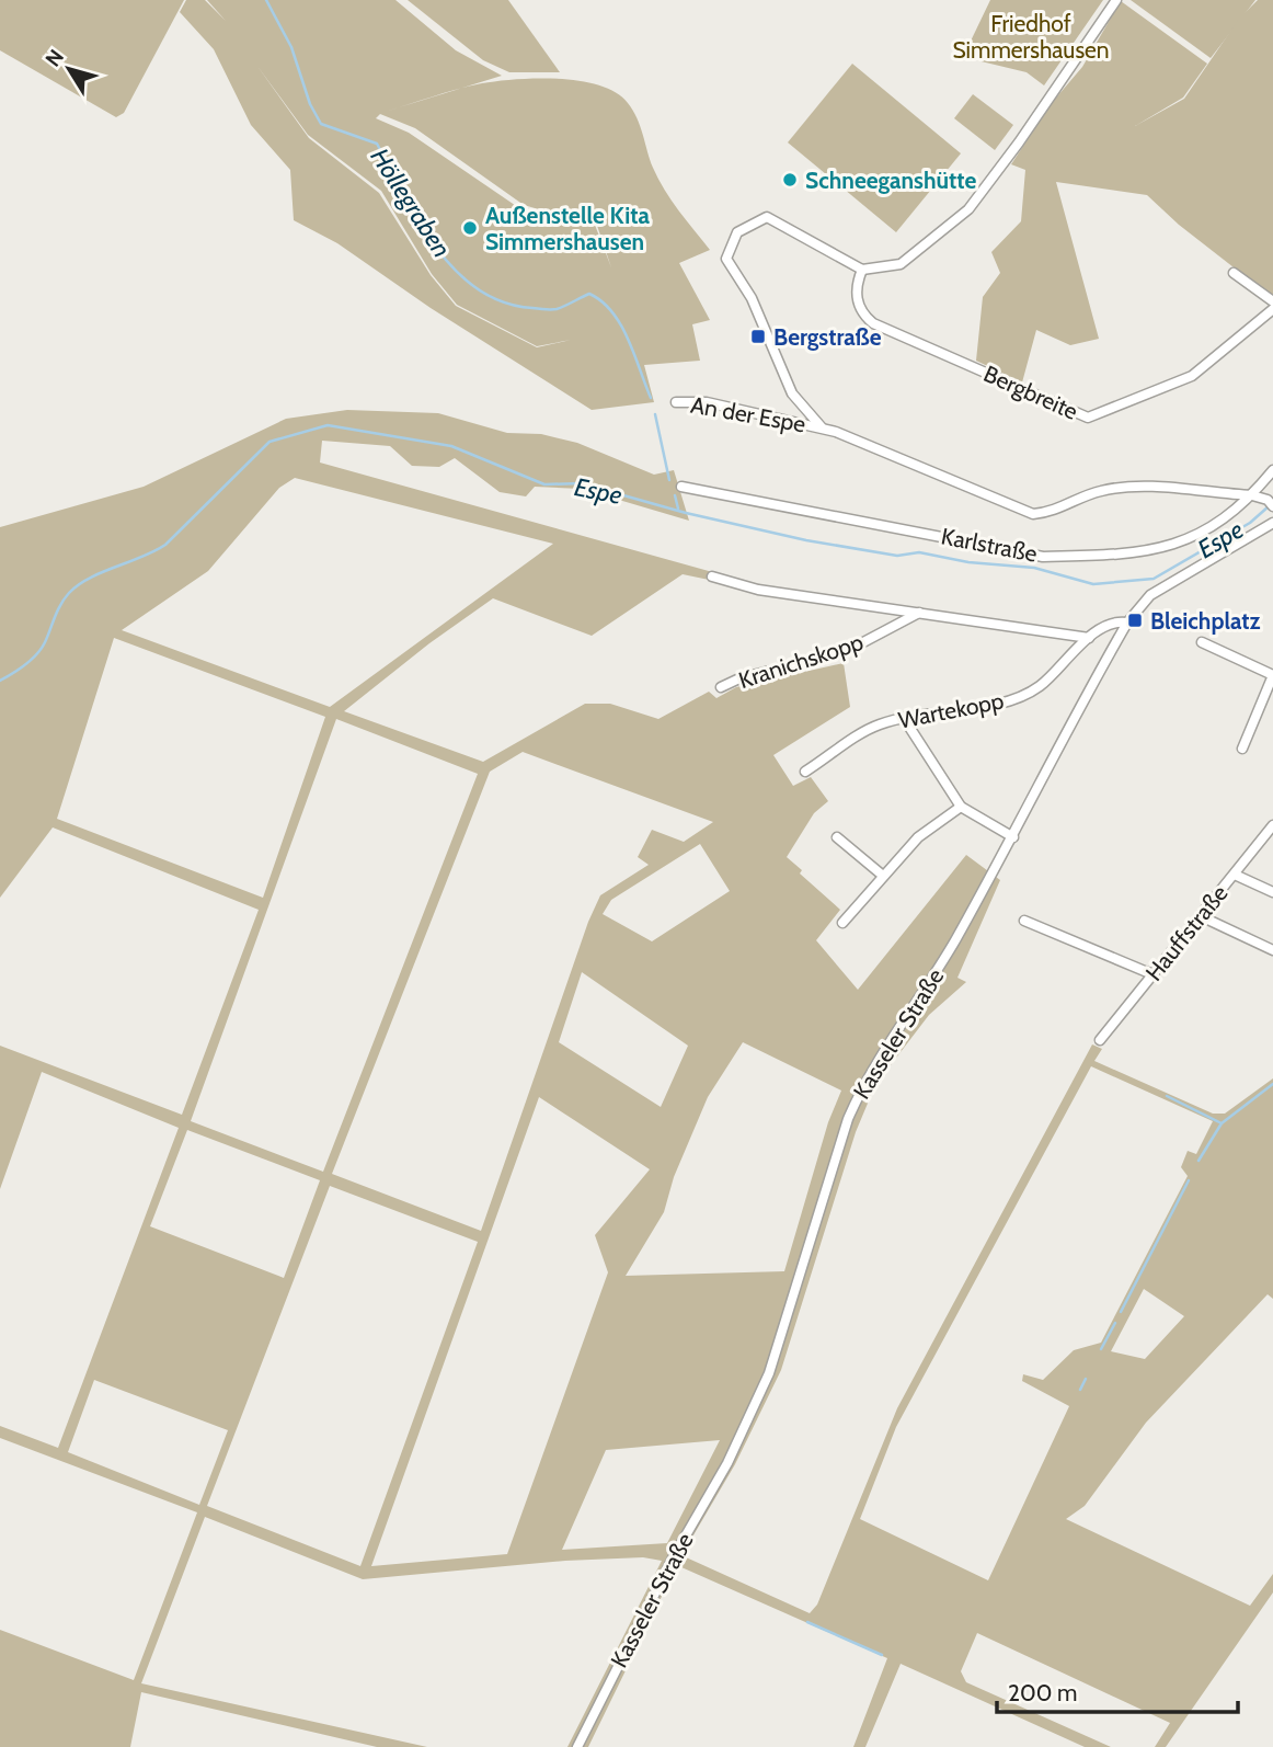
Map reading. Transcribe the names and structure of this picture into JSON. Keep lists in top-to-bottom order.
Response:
{
  "streets": {
    "street": [
      "Bergbreite",
      "An der Espe",
      "Karlstraße",
      "Kranichskopp",
      "Wartekopp",
      "Hauffstraße",
      "Kasseler Straße"
    ]
  },
  "water": ["Höllegraben", "Espe"],
  "parks": ["Friedhof Simmershausen"],
  "places": {
    "other": ["Schneeganshütte", "Außenstelle Kita Simmershausen"],
    "transit": ["Bergstraße", "Bleichplatz"]
  },
  "scale_bar": "200 m",
  "north": "top left"
}
